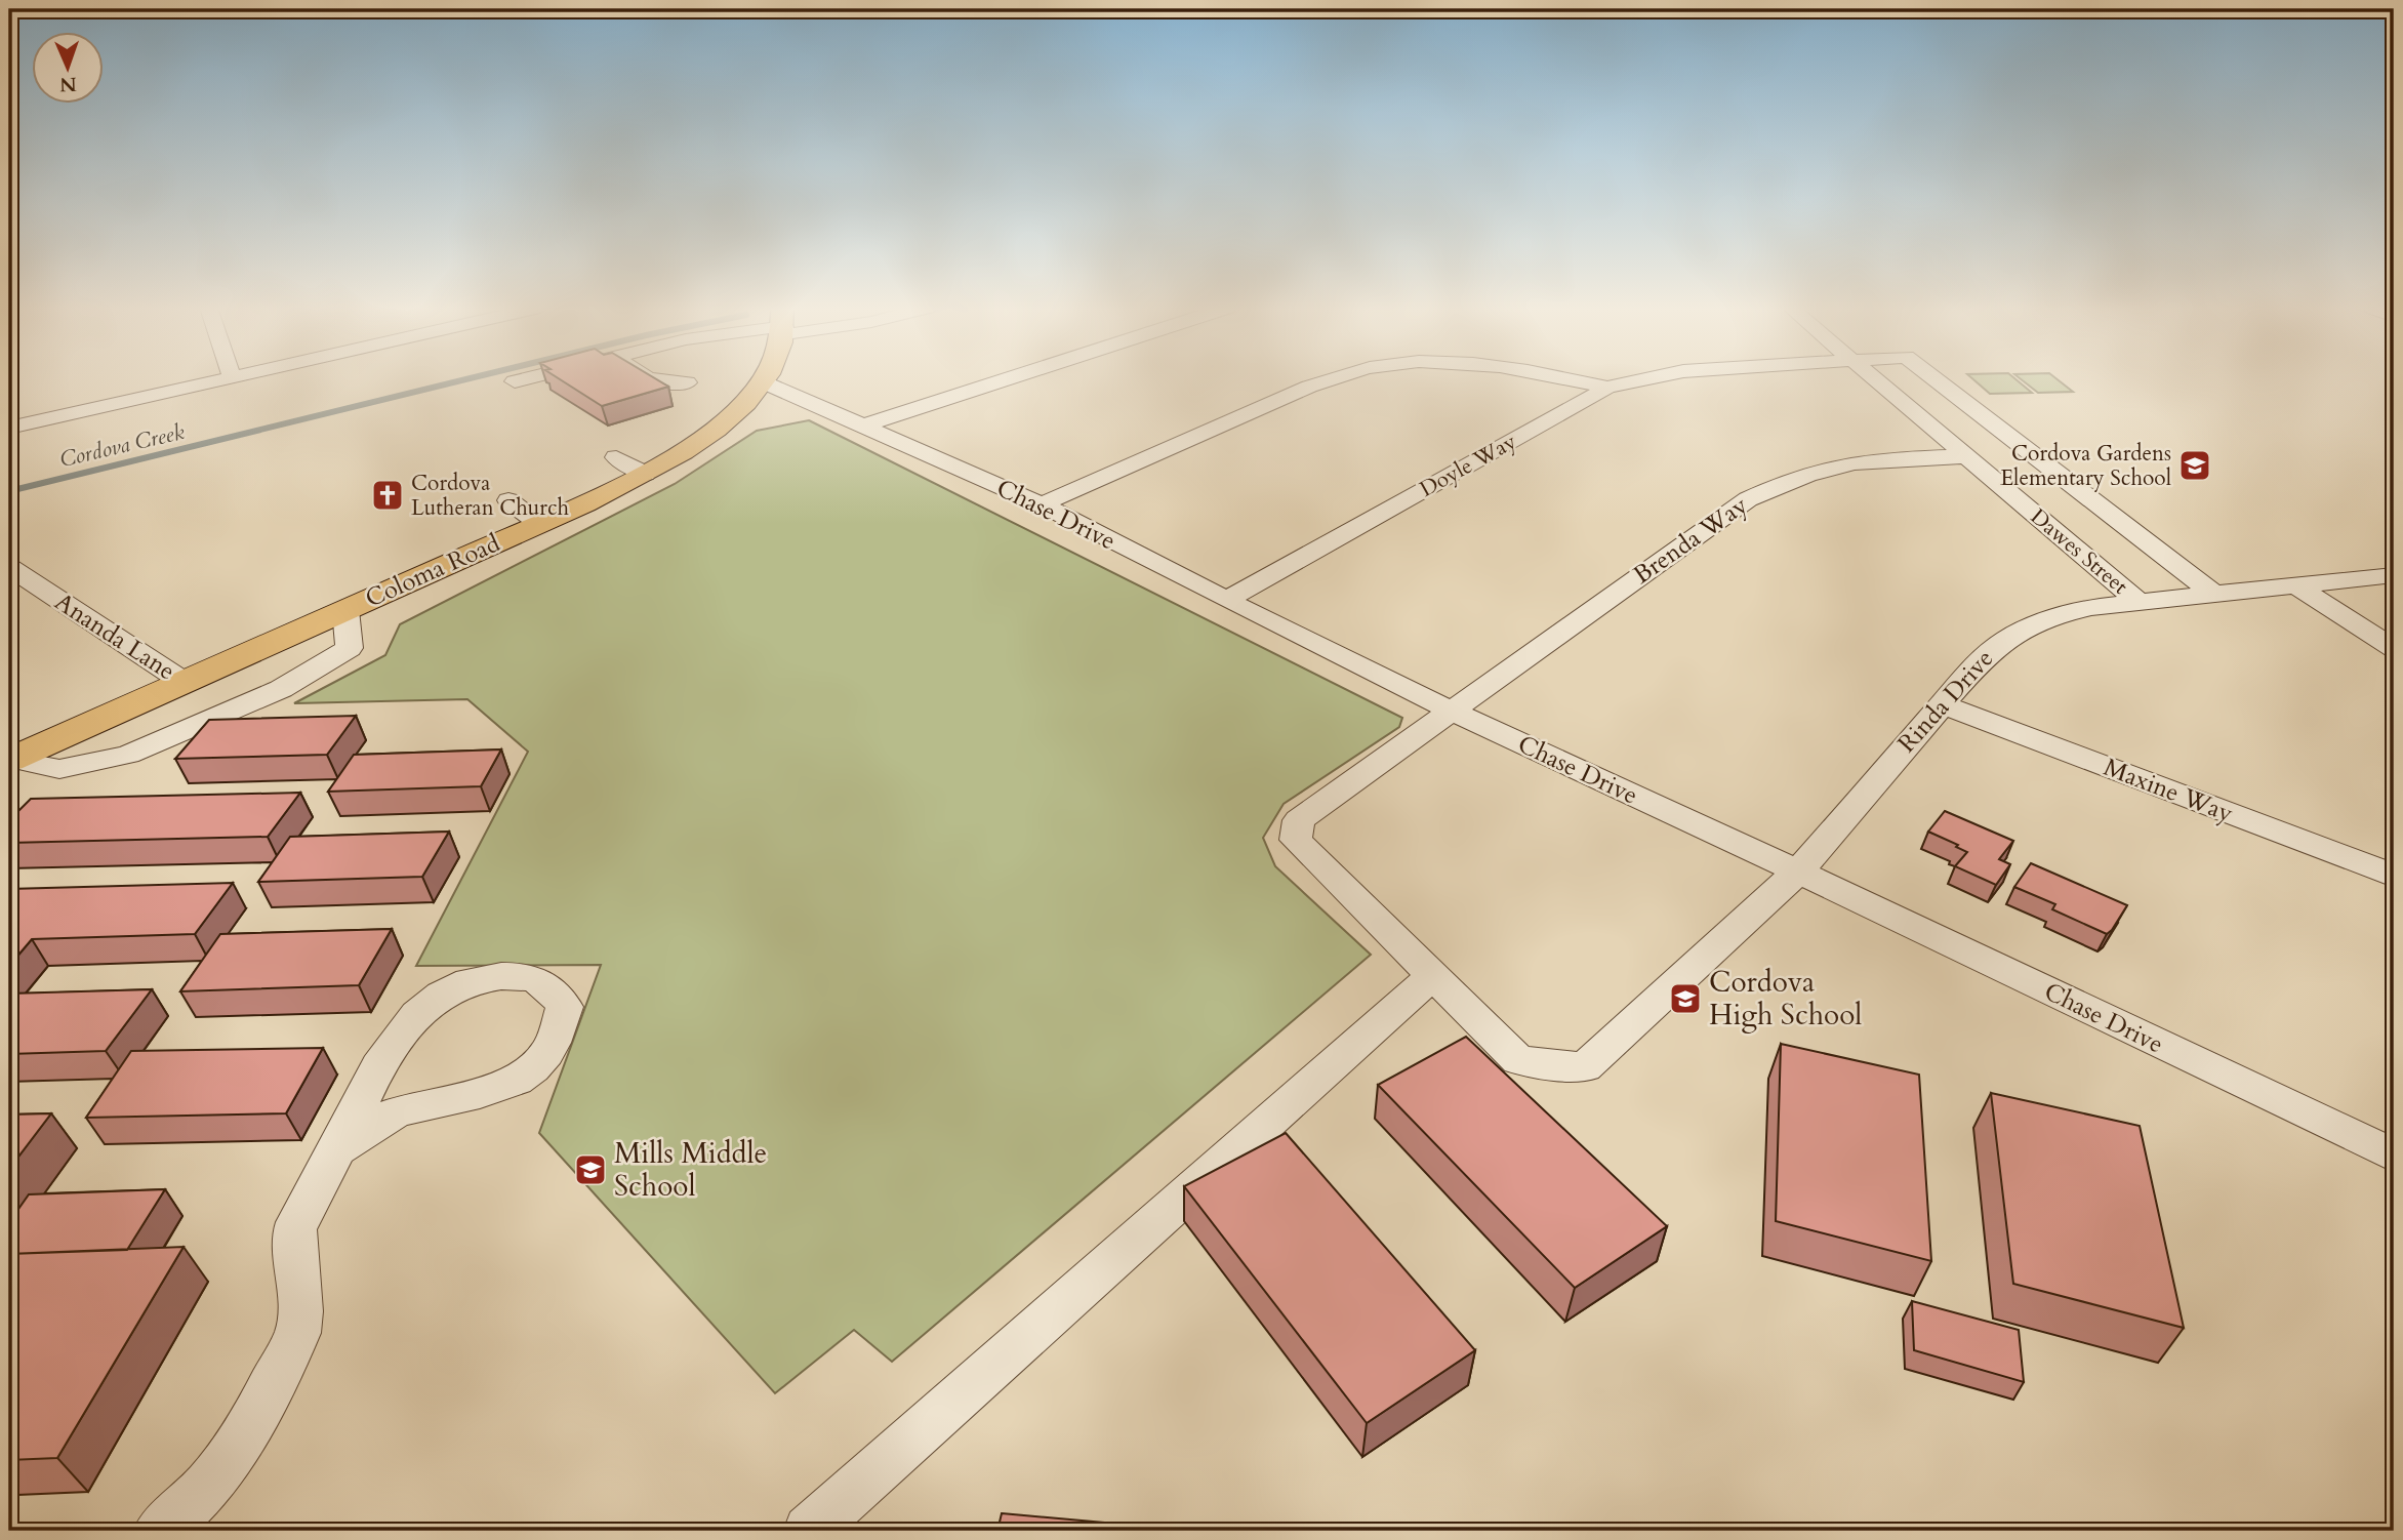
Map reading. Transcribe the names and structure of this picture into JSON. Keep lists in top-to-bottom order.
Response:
{
  "streets": {
    "main road": ["Coloma Road"],
    "street": [
      "Doyle Way",
      "Chase Drive",
      "Brenda Way",
      "Dawes Street",
      "Ananda Lane",
      "Rinda Drive",
      "Maxine Way"
    ]
  },
  "crossings": [
    ["Doyle Way", "Chase Drive"],
    ["Doyle Way", "Rinda Drive"],
    ["Chase Drive", "Brenda Way"],
    ["Chase Drive", "Coloma Road"],
    ["Chase Drive", "Rinda Drive"],
    ["Brenda Way", "Dawes Street"],
    ["Brenda Way", "Rinda Drive"],
    ["Dawes Street", "Rinda Drive"],
    ["Coloma Road", "Ananda Lane"],
    ["Rinda Drive", "Maxine Way"]
  ],
  "water": ["Cordova Creek"],
  "places": {
    "school or university": ["Cordova Gardens Elementary School", "Cordova High School", "Mills Middle School"],
    "church": ["Cordova Lutheran Church"]
  },
  "north": "bottom"
}
